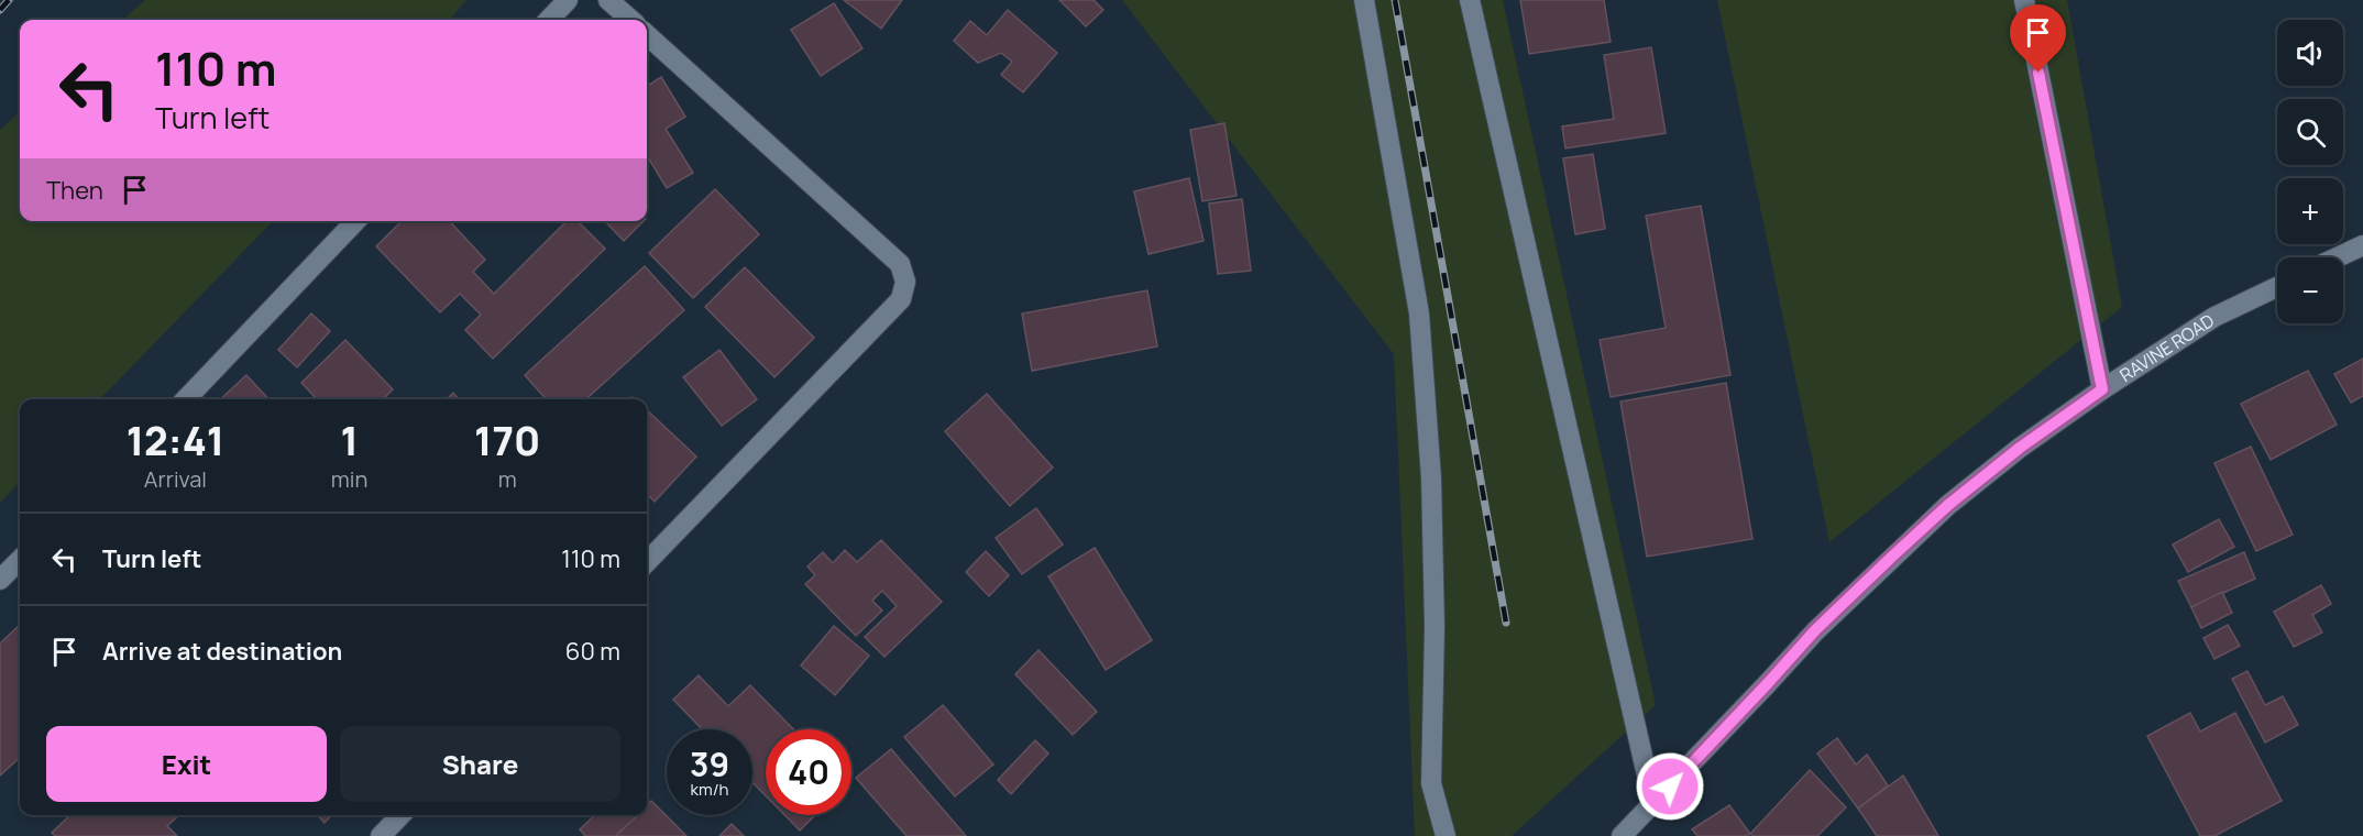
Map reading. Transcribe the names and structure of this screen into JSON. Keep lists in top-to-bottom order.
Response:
{
  "streets": {
    "street": ["RAVINE ROAD"]
  },
  "page": {
    "map_buttons": ["+", "−"],
    "turn": ["110 m", "Turn left"],
    "then": "Then",
    "eta": [
      "12:41",
      "Arrival",
      "1",
      "min",
      "170",
      "m"
    ],
    "list": [
      {
        "name": "Turn left",
        "value": "110 m"
      },
      {
        "name": "Arrive at destination",
        "value": "60 m"
      }
    ],
    "buttons": ["Exit", "Share"],
    "speed": "39 km/h",
    "limit": "40"
  }
}
